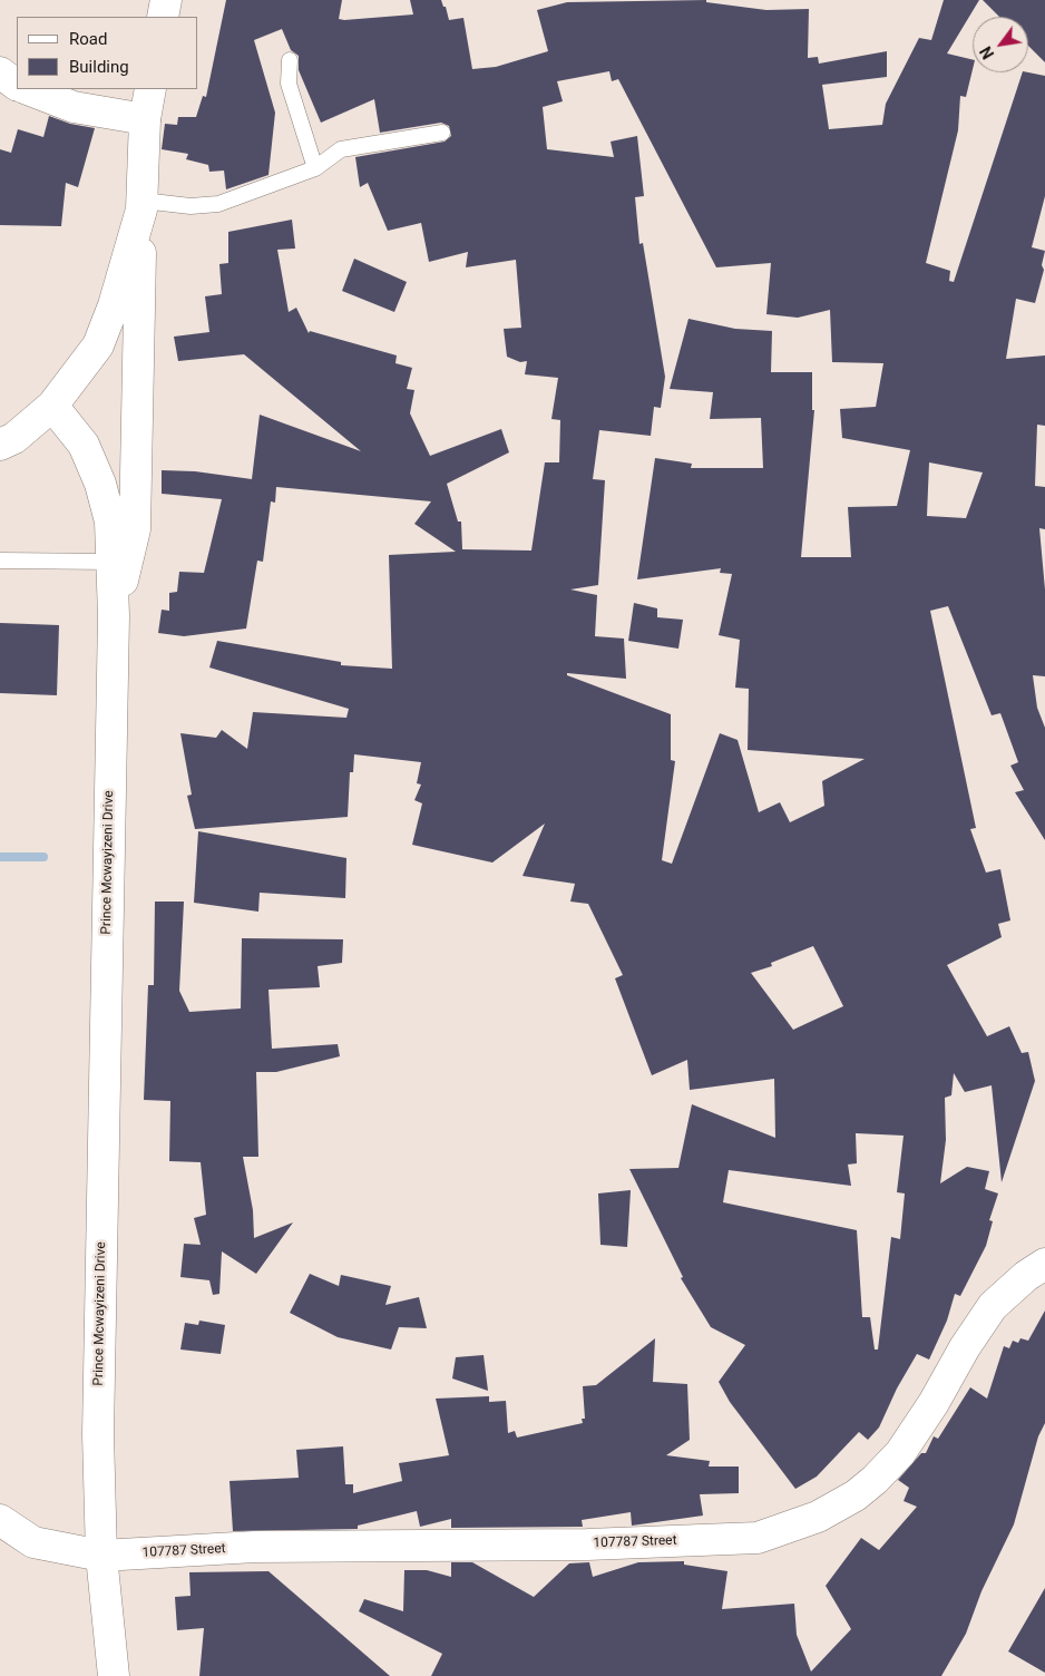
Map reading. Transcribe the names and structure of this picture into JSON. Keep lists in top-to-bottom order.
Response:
{
  "streets": {
    "street": ["Prince Mcwayizeni Drive", "107787 Street"]
  },
  "crossings": [
    ["Prince Mcwayizeni Drive", "107787 Street"]
  ],
  "legend": ["Road", "Building"],
  "north": "bottom left"
}
